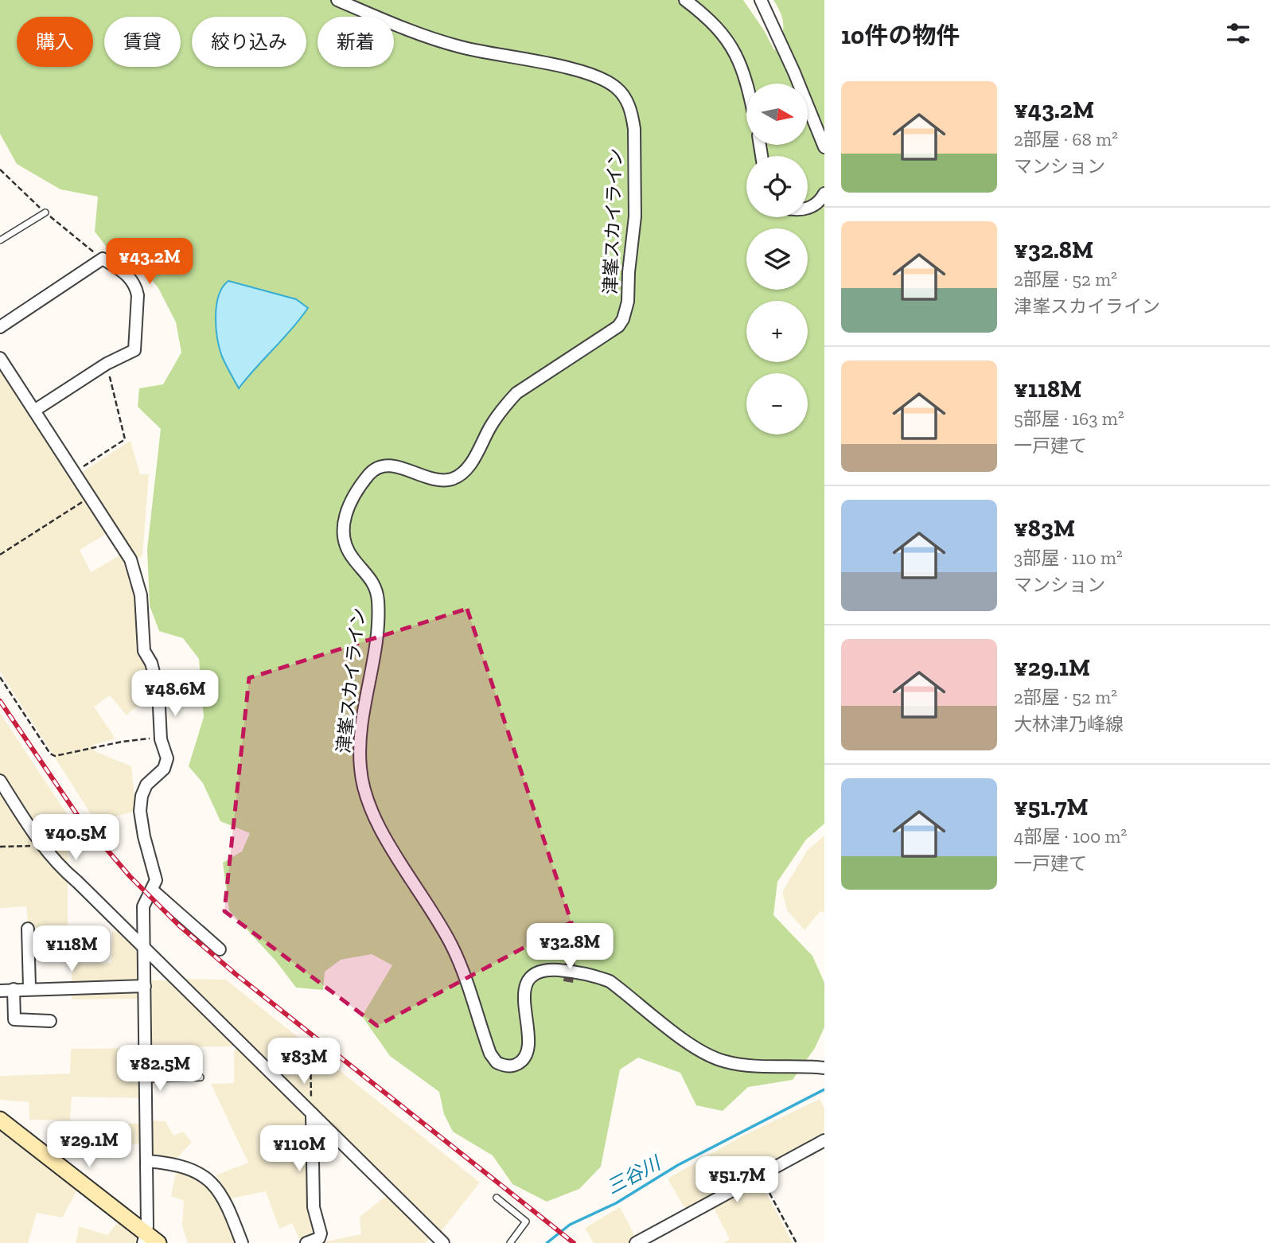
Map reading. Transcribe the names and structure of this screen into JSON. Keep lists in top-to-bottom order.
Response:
{
  "streets": {
    "street": ["津峯スカイライン"]
  },
  "water": ["三谷川"],
  "north": "right",
  "page": {
    "heading": "10件の物件",
    "chip": [
      "購入",
      "賃貸",
      "絞り込み",
      "新着"
    ],
    "list": [
      {
        "name": "¥43.2M",
        "note": "2部屋 · 68 m² · マンション"
      },
      {
        "name": "¥32.8M",
        "note": "2部屋 · 52 m² · 津峯スカイライン"
      },
      {
        "name": "¥118M",
        "note": "5部屋 · 163 m² · 一戸建て"
      },
      {
        "name": "¥83M",
        "note": "3部屋 · 110 m² · マンション"
      },
      {
        "name": "¥29.1M",
        "note": "2部屋 · 52 m² · 大林津乃峰線"
      },
      {
        "name": "¥51.7M",
        "note": "4部屋 · 100 m² · 一戸建て"
      }
    ],
    "map_buttons": ["+", "−"],
    "price": [
      "¥43.2M",
      "¥48.6M",
      "¥40.5M",
      "¥32.8M",
      "¥118M",
      "¥83M",
      "¥82.5M",
      "¥29.1M",
      "¥110M",
      "¥51.7M"
    ]
  }
}
